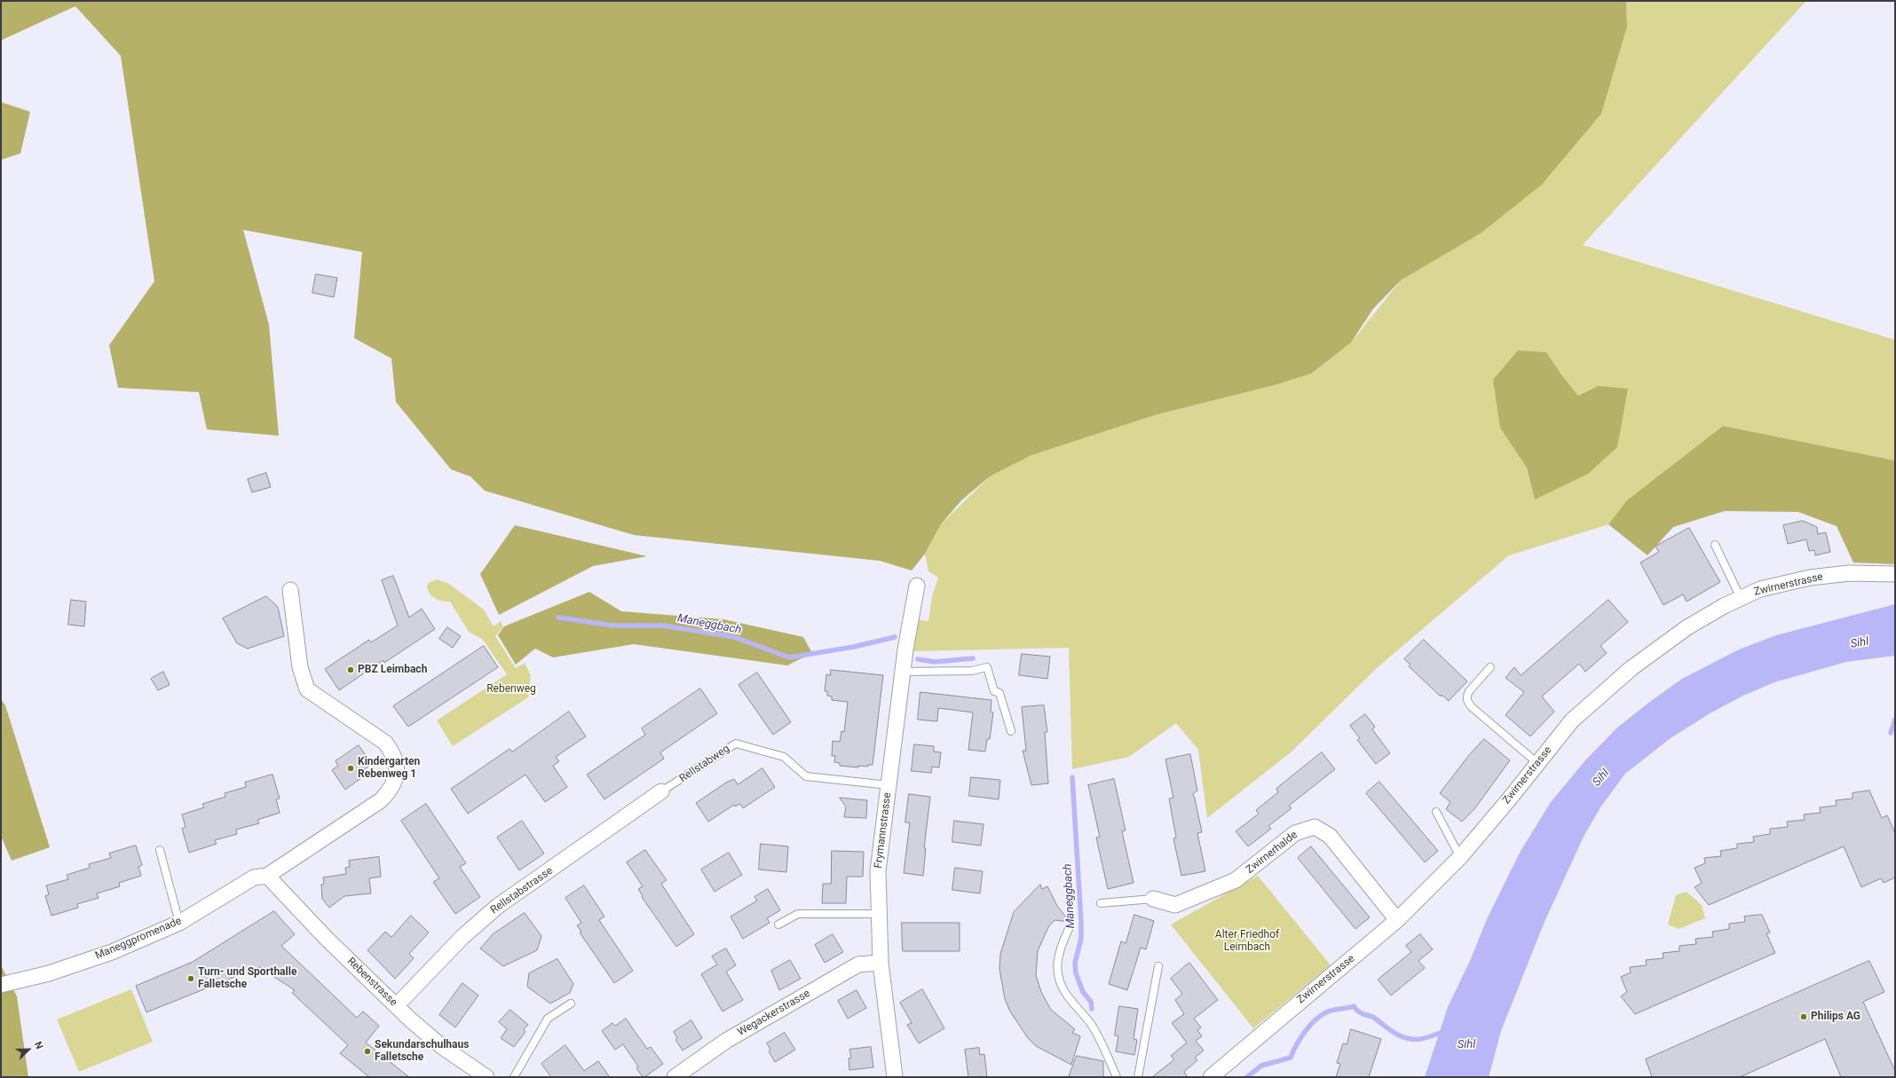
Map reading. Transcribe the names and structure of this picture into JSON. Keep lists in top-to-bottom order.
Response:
{
  "streets": {
    "street": [
      "Zwirnerstrasse",
      "Frymannstrasse",
      "Zwirnerhalde",
      "Rellstabstrasse",
      "Maneggpromenade",
      "Rebenstrasse",
      "Wegackerstrasse"
    ],
    "lane": ["Rellstabweg"]
  },
  "crossings": [
    ["Zwirnerstrasse", "Zwirnerhalde"],
    ["Rellstabweg", "Rellstabstrasse"],
    ["Frymannstrasse", "Wegackerstrasse"],
    ["Rellstabstrasse", "Rebenstrasse"],
    ["Maneggpromenade", "Rebenstrasse"]
  ],
  "water": ["Maneggbach", "Sihl"],
  "parks": ["Rebenweg", "Alter Friedhof Leimbach"],
  "places": [
    "PBZ Leimbach",
    "Kindergarten Rebenweg 1",
    "Turn- und Sporthalle Falletsche",
    "Philips AG",
    "Sekundarschulhaus Falletsche"
  ],
  "north": "top right"
}
